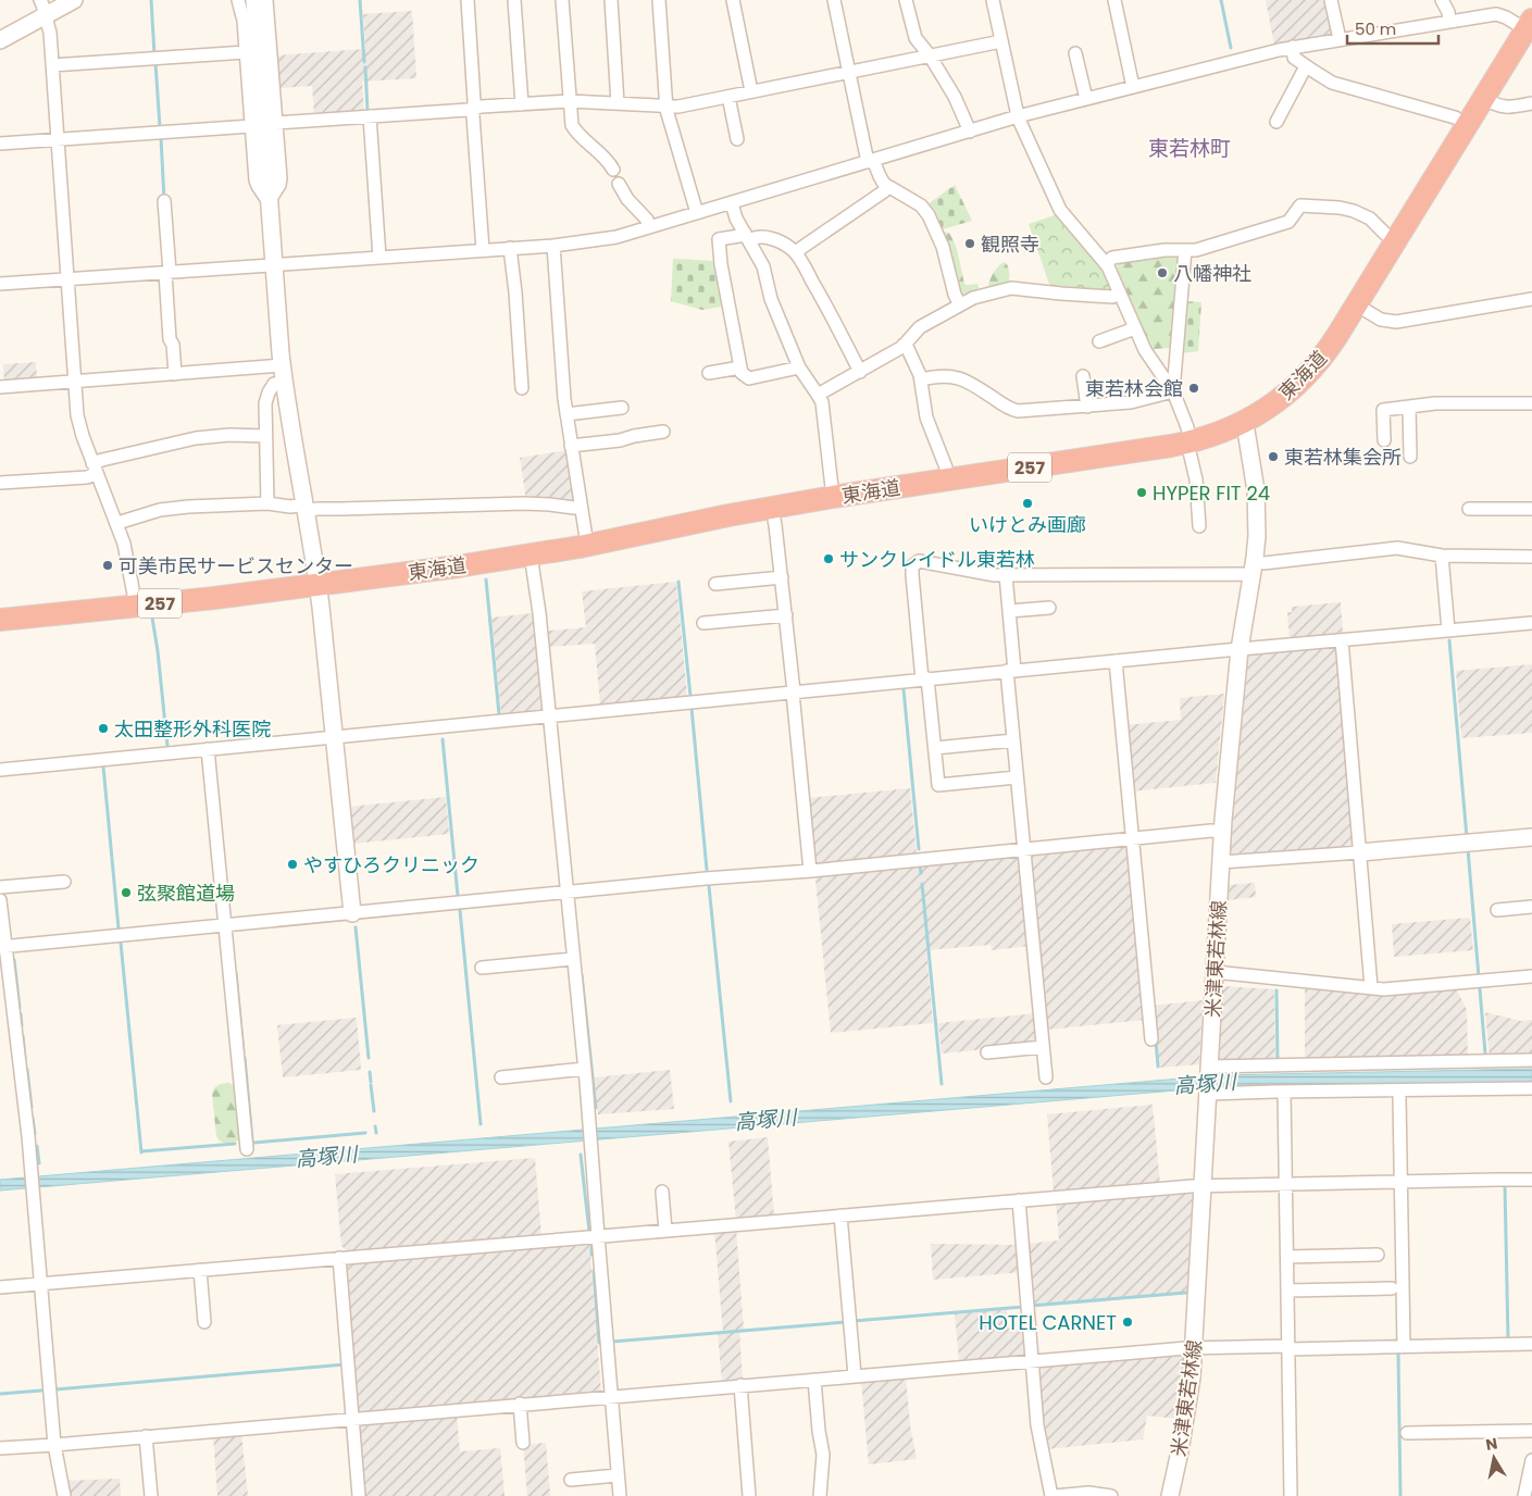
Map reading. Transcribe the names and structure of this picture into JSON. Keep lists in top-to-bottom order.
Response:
{
  "streets": {
    "highway": ["東海道", "257"],
    "street": ["米津東若林線"]
  },
  "crossings": [
    ["東海道", "米津東若林線"]
  ],
  "districts": ["東若林町"],
  "water": ["高塚川"],
  "places": [
    "観照寺",
    "八幡神社",
    "東若林会館",
    "東若林集会所",
    "HYPER FIT 24",
    "いけとみ画廊",
    "サンクレイドル東若林",
    "可美市民サービスセンター",
    "太田整形外科医院",
    "やすひろクリニック",
    "弦聚館道場",
    "HOTEL CARNET"
  ],
  "scale_bar": "50 m",
  "north": "top"
}
